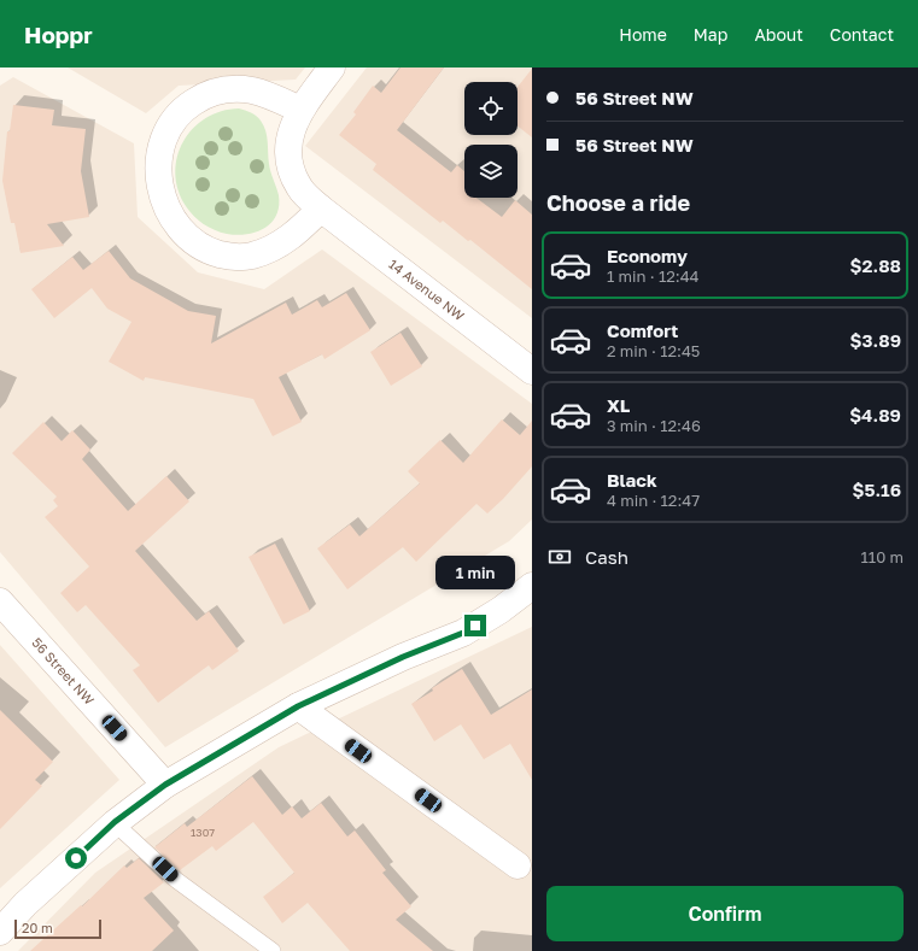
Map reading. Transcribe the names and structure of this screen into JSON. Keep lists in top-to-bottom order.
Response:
{
  "streets": {
    "street": ["14 Avenue NW", "56 Street NW"]
  },
  "house_numbers": ["1307"],
  "scale_bar": "20 m",
  "page": {
    "header": "Hoppr",
    "nav": [
      "Home",
      "Map",
      "About",
      "Contact"
    ],
    "banner": ["56 Street NW", "56 Street NW"],
    "heading": "Choose a ride",
    "list": [
      {
        "name": "Economy",
        "note": "1 min · 12:44",
        "value": "$2.88"
      },
      {
        "name": "Comfort",
        "note": "2 min · 12:45",
        "value": "$3.89"
      },
      {
        "name": "XL",
        "note": "3 min · 12:46",
        "value": "$4.89"
      },
      {
        "name": "Black",
        "note": "4 min · 12:47",
        "value": "$5.16"
      }
    ],
    "pay": ["Cash", "110 m"],
    "bubble": "1 min",
    "buttons": "Confirm",
    "scale": "20 m"
  }
}
